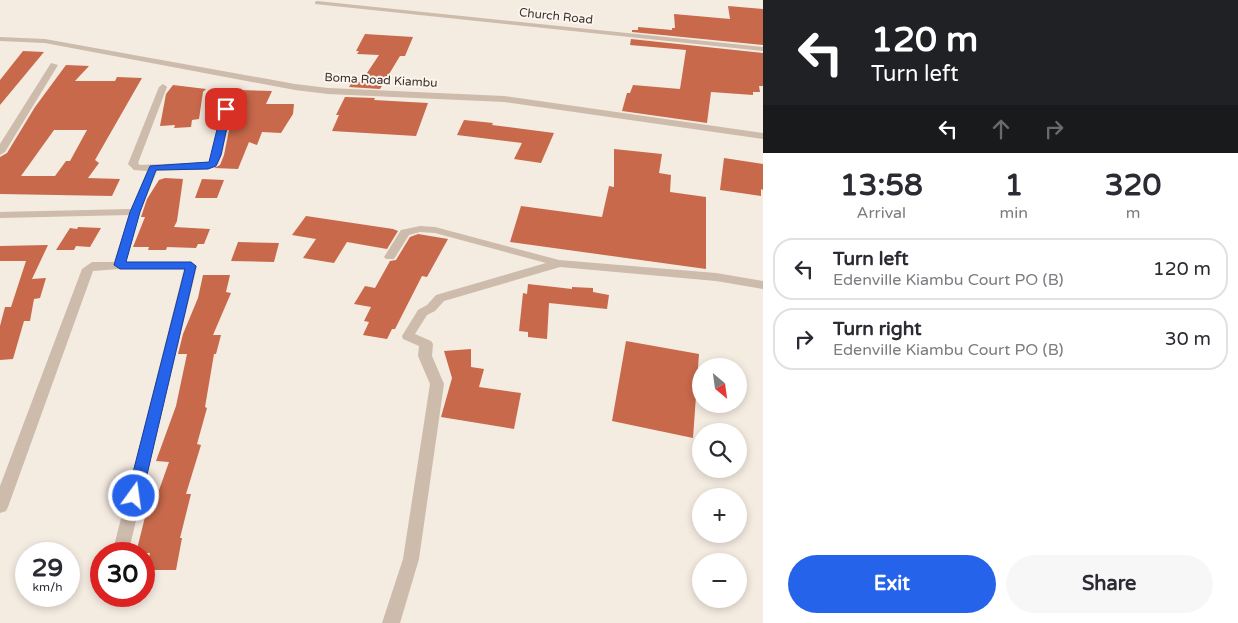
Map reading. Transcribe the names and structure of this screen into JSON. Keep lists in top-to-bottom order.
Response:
{
  "streets": {
    "street": ["Church Road", "Boma Road Kiambu"]
  },
  "north": "bottom right",
  "page": {
    "turn": ["120 m", "Turn left"],
    "eta": [
      "13:58",
      "Arrival",
      "1",
      "min",
      "320",
      "m"
    ],
    "list": [
      {
        "name": "Turn left",
        "note": "Edenville Kiambu Court PO (B)",
        "value": "120 m"
      },
      {
        "name": "Turn right",
        "note": "Edenville Kiambu Court PO (B)",
        "value": "30 m"
      }
    ],
    "map_buttons": ["+", "−"],
    "speed": "29 km/h",
    "limit": "30",
    "buttons": ["Exit", "Share"]
  }
}
